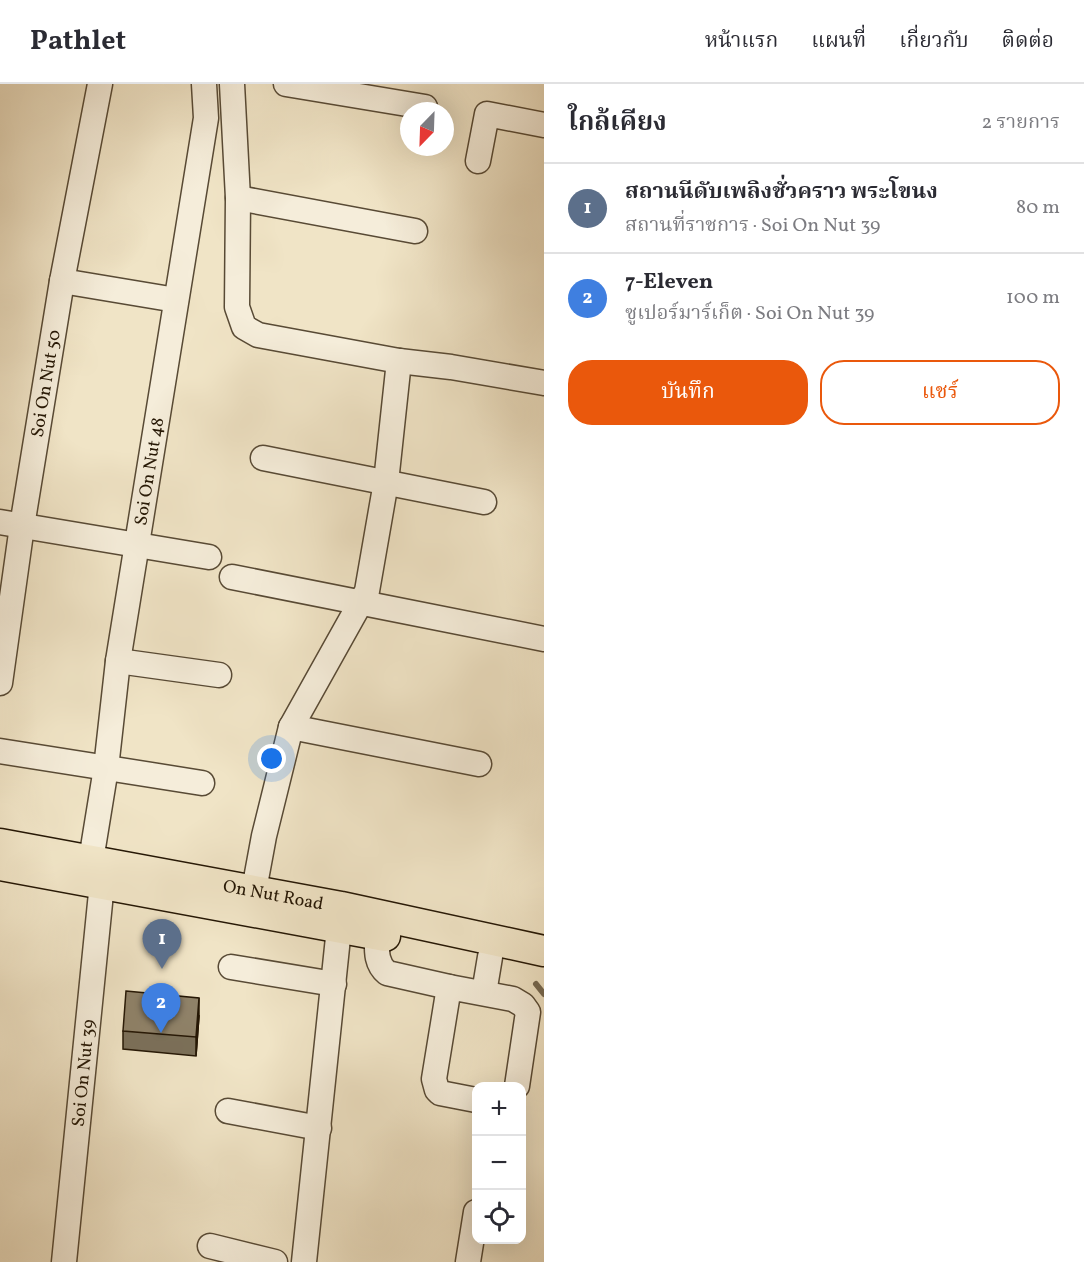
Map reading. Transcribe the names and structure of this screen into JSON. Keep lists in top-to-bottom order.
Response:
{
  "streets": {
    "main road": ["On Nut Road"],
    "street": ["Soi On Nut 50", "Soi On Nut 48", "Soi On Nut 39"]
  },
  "crossings": [
    ["Soi On Nut 48", "On Nut Road"],
    ["Soi On Nut 48", "Soi On Nut 39"],
    ["On Nut Road", "Soi On Nut 39"]
  ],
  "north": "bottom left",
  "page": {
    "header": "Pathlet",
    "nav": [
      "หน้าแรก",
      "แผนที่",
      "เกี่ยวกับ",
      "ติดต่อ"
    ],
    "heading": ["ใกล้เคียง", "2 รายการ"],
    "list": [
      {
        "mark": "1",
        "name": "สถานนีดับเพลิงชั่วคราว พระโขนง",
        "note": "สถานที่ราชการ · Soi On Nut 39",
        "value": "80 m"
      },
      {
        "mark": "2",
        "name": "7-Eleven",
        "note": "ซูเปอร์มาร์เก็ต · Soi On Nut 39",
        "value": "100 m"
      }
    ],
    "buttons": ["บันทึก", "แชร์"],
    "pins": ["1", "2"],
    "map_buttons": ["+", "−"]
  }
}
